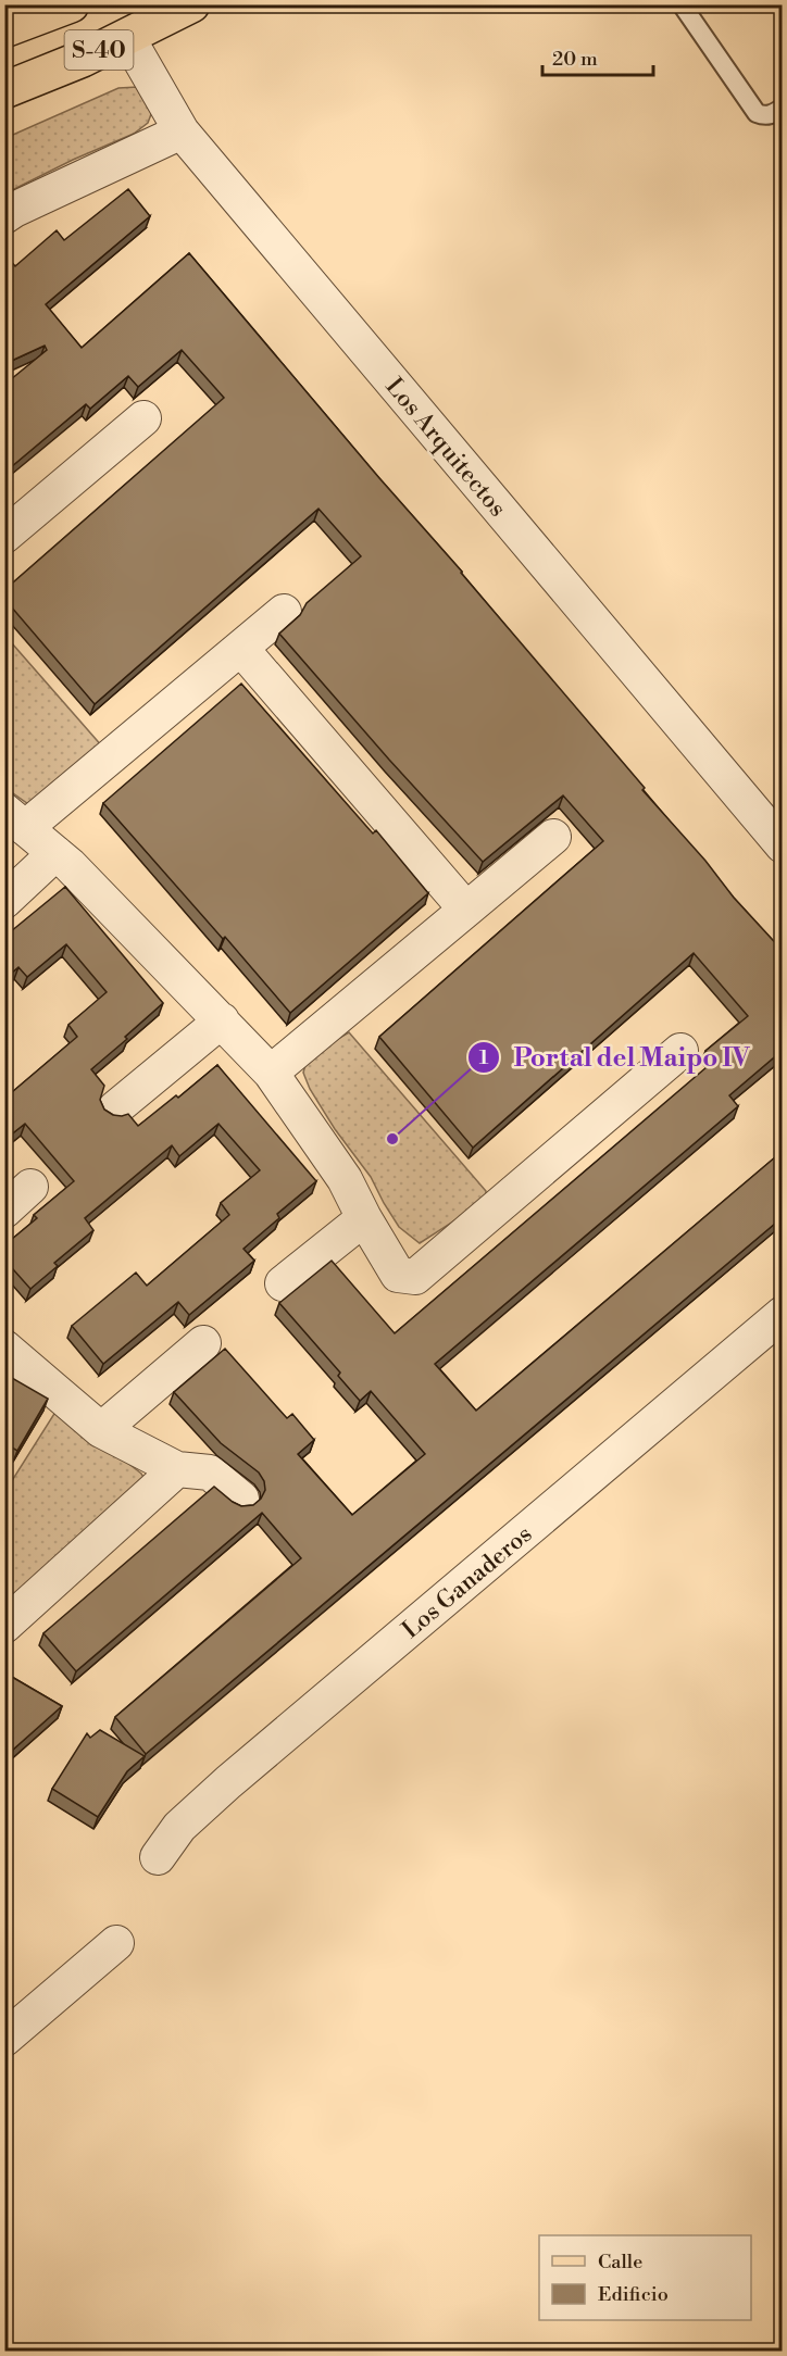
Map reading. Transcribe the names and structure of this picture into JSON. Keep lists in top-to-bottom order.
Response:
{
  "streets": {
    "main road": ["S-40"],
    "street": ["Los Arquitectos", "Los Ganaderos"]
  },
  "crossings": [
    ["S-40", "Los Arquitectos"]
  ],
  "places": ["Portal del Maipo IV"],
  "legend": ["Calle", "Edificio"],
  "scale_bar": "20 m"
}
